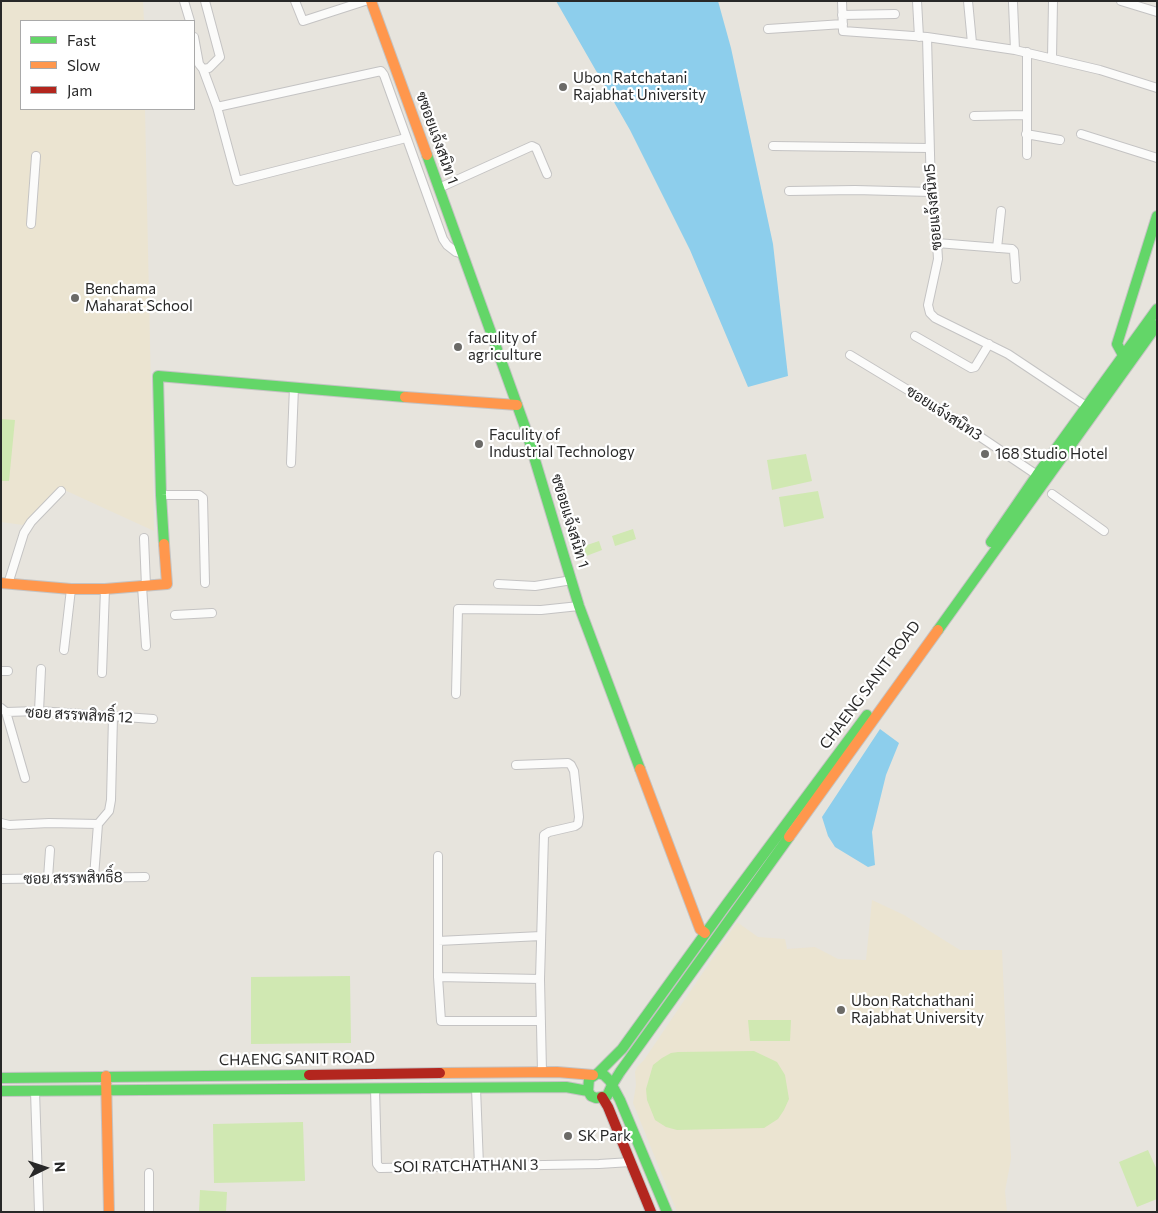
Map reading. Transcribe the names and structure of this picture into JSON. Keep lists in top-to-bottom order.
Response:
{
  "streets": {
    "main road": ["ซซอยแจ้งสนิท 1", "CHAENG SANIT ROAD"],
    "street": [
      "ซอยแจ้งสนิท5",
      "ซอยแจ้งสนิท3",
      "ซอย สรรพสิทธิ์ 12",
      "ซอย สรรพสิทธิ์8",
      "SOI RATCHATHANI 3"
    ]
  },
  "crossings": [
    ["ซซอยแจ้งสนิท 1", "CHAENG SANIT ROAD"],
    ["ซอยแจ้งสนิท5", "CHAENG SANIT ROAD"],
    ["ซอยแจ้งสนิท3", "CHAENG SANIT ROAD"],
    ["CHAENG SANIT ROAD", "SOI RATCHATHANI 3"]
  ],
  "places": [
    "Ubon Ratchatani Rajabhat University",
    "Benchama Maharat School",
    "faculity of agriculture",
    "Faculity of Industrial Technology",
    "168 Studio Hotel",
    "Ubon Ratchathani Rajabhat University",
    "SK Park"
  ],
  "legend": ["Fast", "Slow", "Jam"],
  "north": "right"
}
